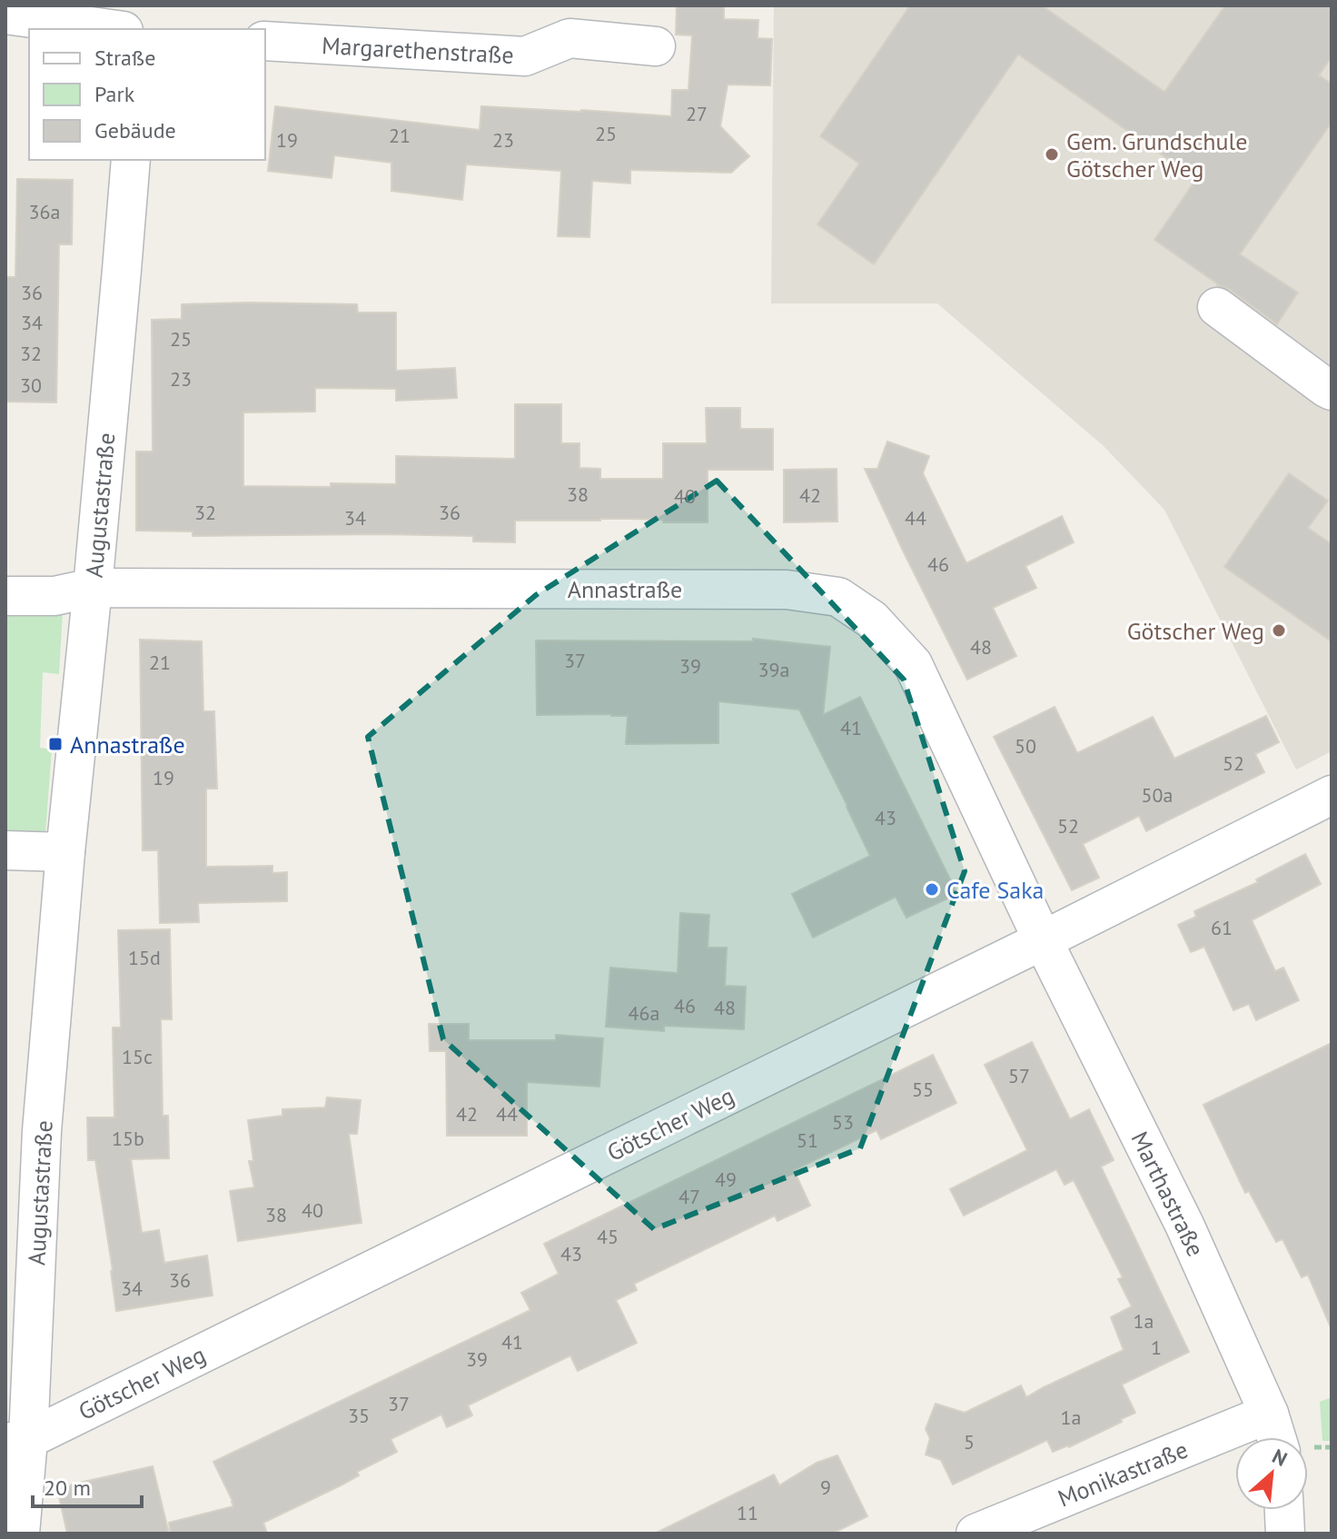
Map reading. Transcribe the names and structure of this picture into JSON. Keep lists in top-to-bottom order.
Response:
{
  "streets": {
    "street": [
      "Margarethenstraße",
      "Augustastraße",
      "Annastraße",
      "Götscher Weg",
      "Marthastraße",
      "Monikastraße"
    ]
  },
  "crossings": [
    ["Augustastraße", "Annastraße"],
    ["Augustastraße", "Götscher Weg"],
    ["Annastraße", "Götscher Weg"],
    ["Annastraße", "Marthastraße"],
    ["Götscher Weg", "Marthastraße"],
    ["Marthastraße", "Monikastraße"]
  ],
  "places": {
    "other": ["Gem. Grundschule Götscher Weg", "Götscher Weg", "Cafe Saka"],
    "transit": ["Annastraße"]
  },
  "house_numbers": [
    "27",
    "25",
    "21",
    "19",
    "23",
    "36a",
    "36",
    "34",
    "25",
    "32",
    "23",
    "30",
    "38",
    "42",
    "40",
    "32",
    "36",
    "34",
    "44",
    "46",
    "48",
    "37",
    "21",
    "39",
    "39a",
    "41",
    "50",
    "52",
    "19",
    "50a",
    "43",
    "52",
    "61",
    "15d",
    "46",
    "48",
    "46a",
    "15c",
    "57",
    "55",
    "42",
    "44",
    "53",
    "15b",
    "51",
    "49",
    "47",
    "40",
    "38",
    "45",
    "43",
    "36",
    "34",
    "1a",
    "41",
    "1",
    "39",
    "37",
    "35",
    "1a",
    "5",
    "9",
    "11"
  ],
  "legend": ["Straße", "Park", "Gebäude"],
  "scale_bar": "20 m",
  "north": "top right"
}
